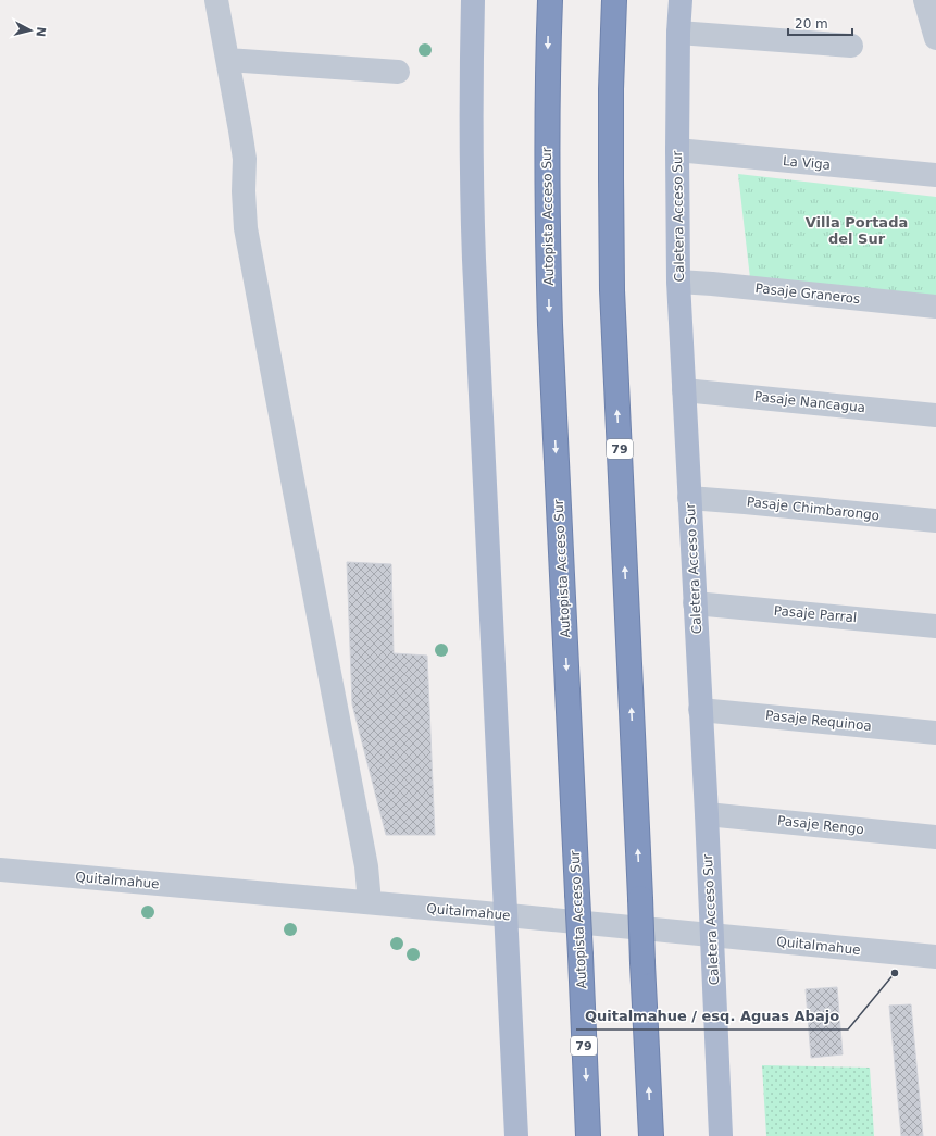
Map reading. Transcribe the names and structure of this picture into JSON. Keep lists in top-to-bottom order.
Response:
{
  "streets": {
    "highway": ["Autopista Acceso Sur", "79"],
    "main road": ["Caletera Acceso Sur"],
    "street": [
      "La Viga",
      "Pasaje Graneros",
      "Pasaje Nancagua",
      "Pasaje Chimbarongo",
      "Pasaje Parral",
      "Pasaje Requinoa",
      "Pasaje Rengo",
      "Quitalmahue"
    ]
  },
  "crossings": [
    ["La Viga", "Caletera Acceso Sur"],
    ["Caletera Acceso Sur", "Pasaje Graneros"],
    ["Caletera Acceso Sur", "Pasaje Nancagua"],
    ["Caletera Acceso Sur", "Pasaje Chimbarongo"],
    ["Caletera Acceso Sur", "Pasaje Parral"],
    ["Caletera Acceso Sur", "Pasaje Requinoa"],
    ["Caletera Acceso Sur", "Pasaje Rengo"],
    ["Caletera Acceso Sur", "Quitalmahue"]
  ],
  "districts": ["Villa Portada del Sur"],
  "places": ["Quitalmahue / esq. Aguas Abajo"],
  "scale_bar": "20 m",
  "north": "right"
}
